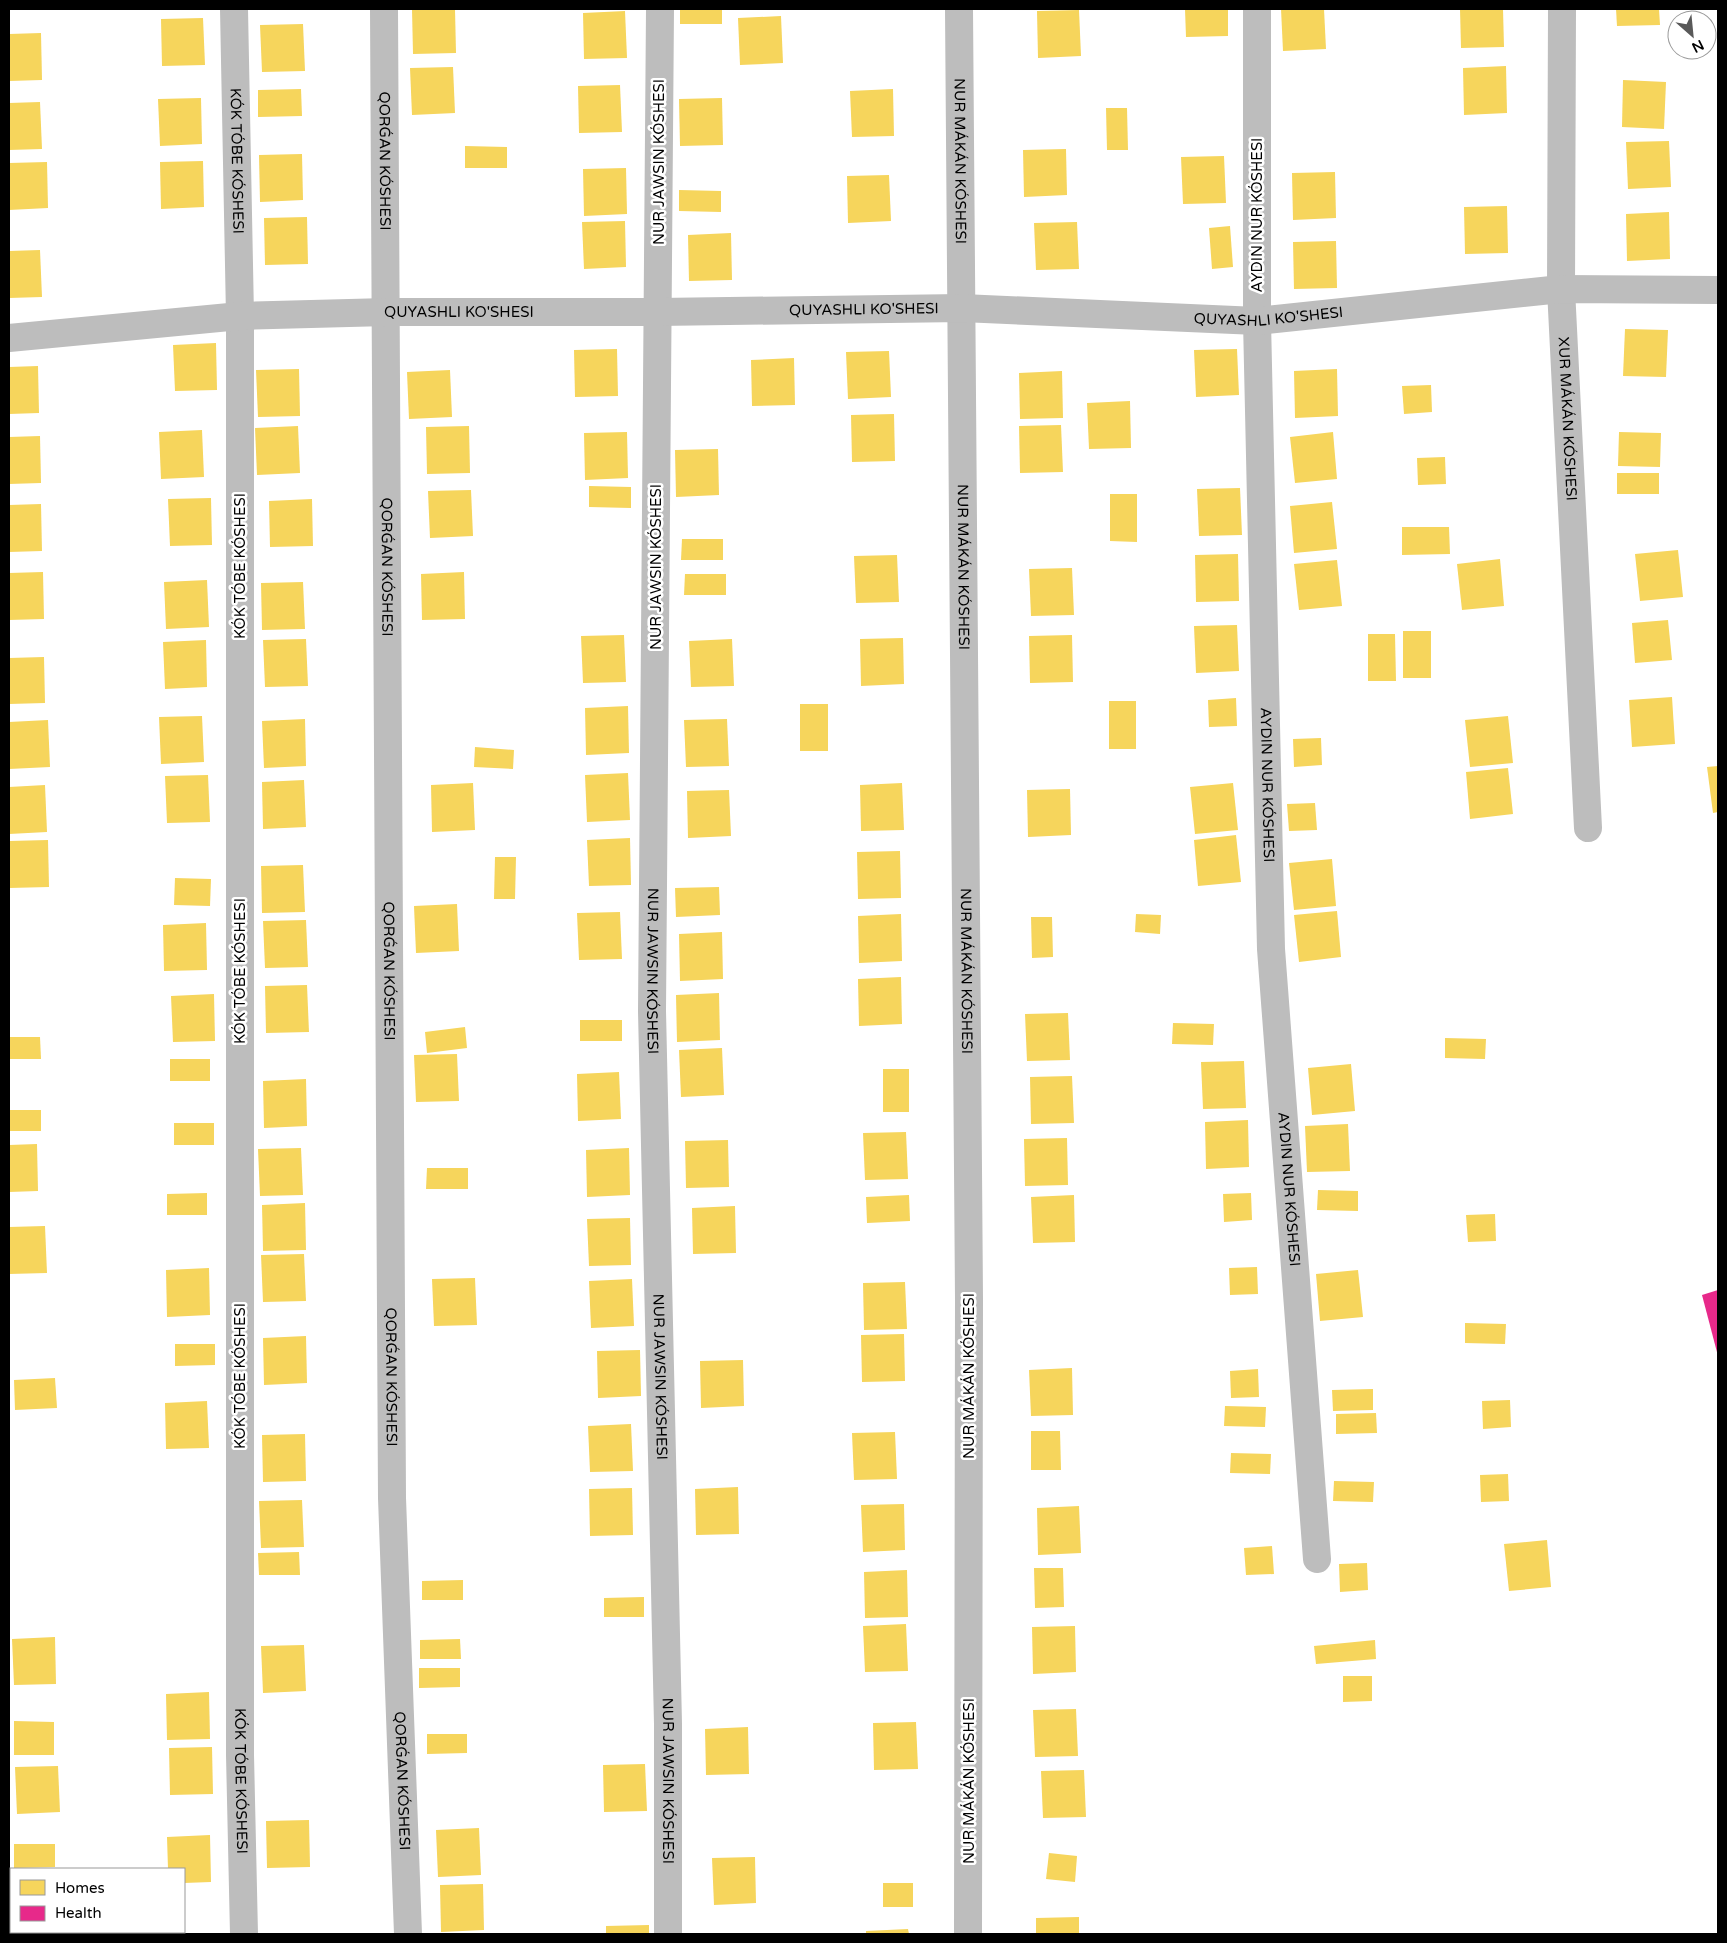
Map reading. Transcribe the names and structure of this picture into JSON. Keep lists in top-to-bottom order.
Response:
{
  "streets": {
    "street": [
      "KÓK TÓBE KÓSHESI",
      "QORǴAN KÓSHESI",
      "NUR MÁKÁN KÓSHESI",
      "QUYASHLI KO'SHESI",
      "XUR MÁKÁN KÓSHESI"
    ]
  },
  "crossings": [
    ["KÓK TÓBE KÓSHESI", "QUYASHLI KO'SHESI"],
    ["QORǴAN KÓSHESI", "QUYASHLI KO'SHESI"],
    ["NUR MÁKÁN KÓSHESI", "QUYASHLI KO'SHESI"],
    ["QUYASHLI KO'SHESI", "XUR MÁKÁN KÓSHESI"]
  ],
  "legend": ["Homes", "Health"],
  "north": "bottom right"
}
